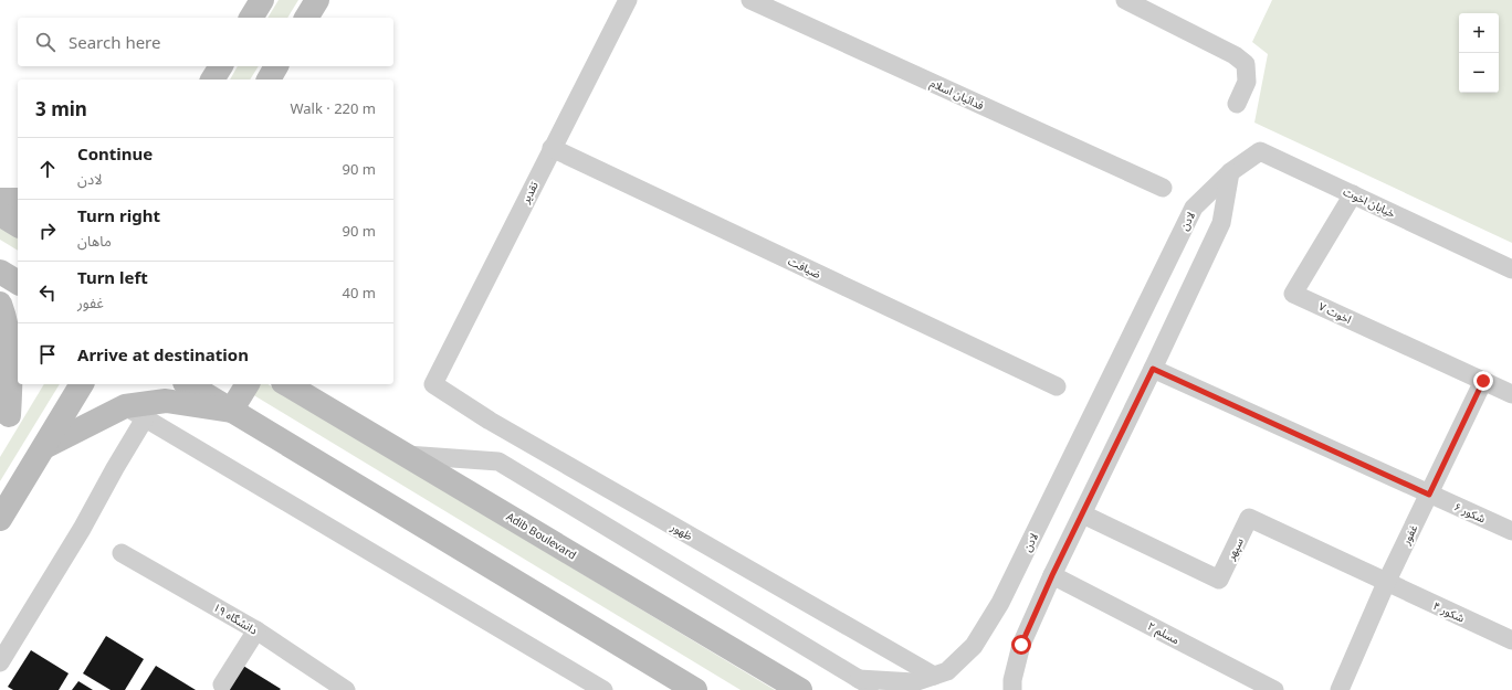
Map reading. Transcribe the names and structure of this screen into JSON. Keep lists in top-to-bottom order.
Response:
{
  "streets": {
    "main road": ["Adib Boulevard"],
    "street": [
      "فدائیان اسلام",
      "تقدیر",
      "خیابان اخوت",
      "لادن",
      "ضیافت",
      "اخوت ۷",
      "شکور ۶",
      "ظهور",
      "غفور",
      "سپهر",
      "شکور ۴",
      "دانشگاه ۱۹",
      "مسلم ۲"
    ]
  },
  "crossings": [
    ["تقدیر", "ضیافت"],
    ["تقدیر", "ظهور"],
    ["خیابان اخوت", "لادن"],
    ["خیابان اخوت", "اخوت ۷"],
    ["لادن", "ظهور"],
    ["اخوت ۷", "غفور"],
    ["شکور ۶", "غفور"],
    ["غفور", "سپهر"],
    ["غفور", "شکور ۴"],
    ["سپهر", "شکور ۴"]
  ],
  "page": {
    "map_buttons": ["+", "−"],
    "search": "Search here",
    "heading": ["3 min", "Walk · 220 m"],
    "list": [
      ["Continue", "لادن", "90 m"],
      ["Turn right", "ماهان", "90 m"],
      ["Turn left", "غفور", "40 m"],
      "Arrive at destination"
    ]
  }
}
